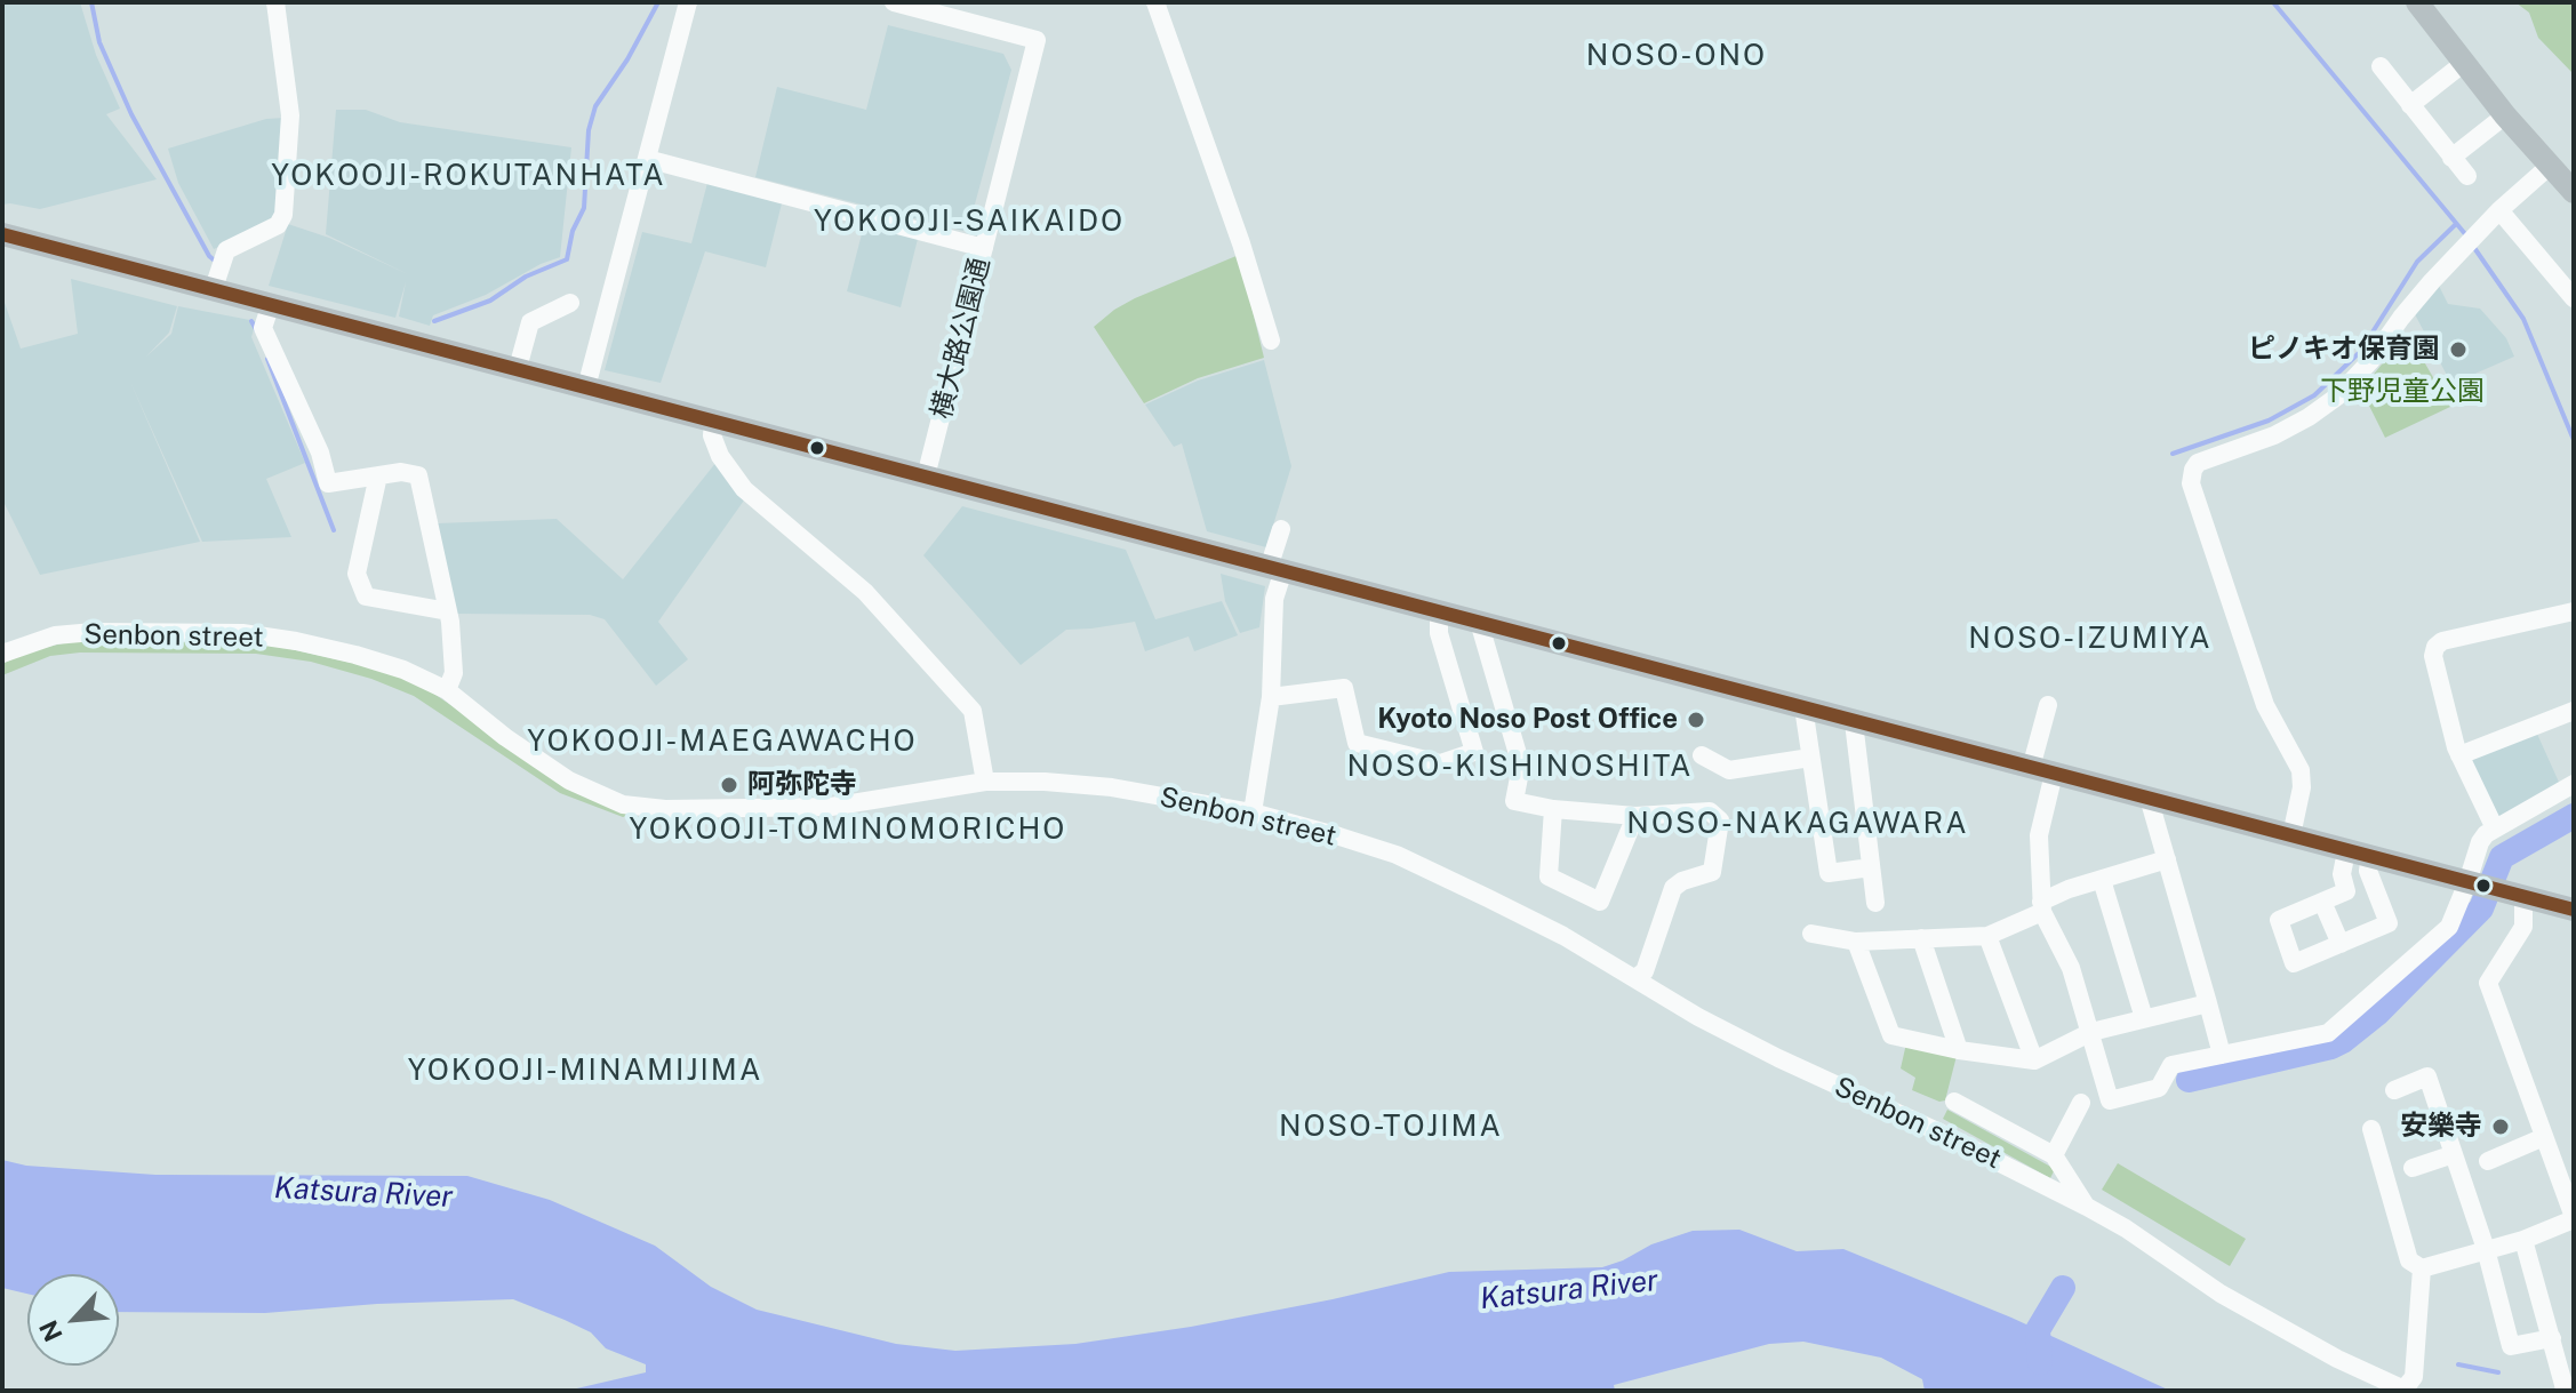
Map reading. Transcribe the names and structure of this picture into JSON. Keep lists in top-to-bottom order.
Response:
{
  "streets": {
    "street": ["横大路公園通", "Senbon street"]
  },
  "districts": [
    "NOSO-ONO",
    "YOKOOJI-ROKUTANHATA",
    "YOKOOJI-SAIKAIDO",
    "NOSO-IZUMIYA",
    "YOKOOJI-MAEGAWACHO",
    "NOSO-KISHINOSHITA",
    "NOSO-NAKAGAWARA",
    "YOKOOJI-TOMINOMORICHO",
    "YOKOOJI-MINAMIJIMA",
    "NOSO-TOJIMA"
  ],
  "water": ["Katsura River"],
  "parks": ["下野児童公園"],
  "places": [
    "ピノキオ保育園",
    "Kyoto Noso Post Office",
    "阿弥陀寺",
    "安樂寺"
  ],
  "north": "bottom left"
}
